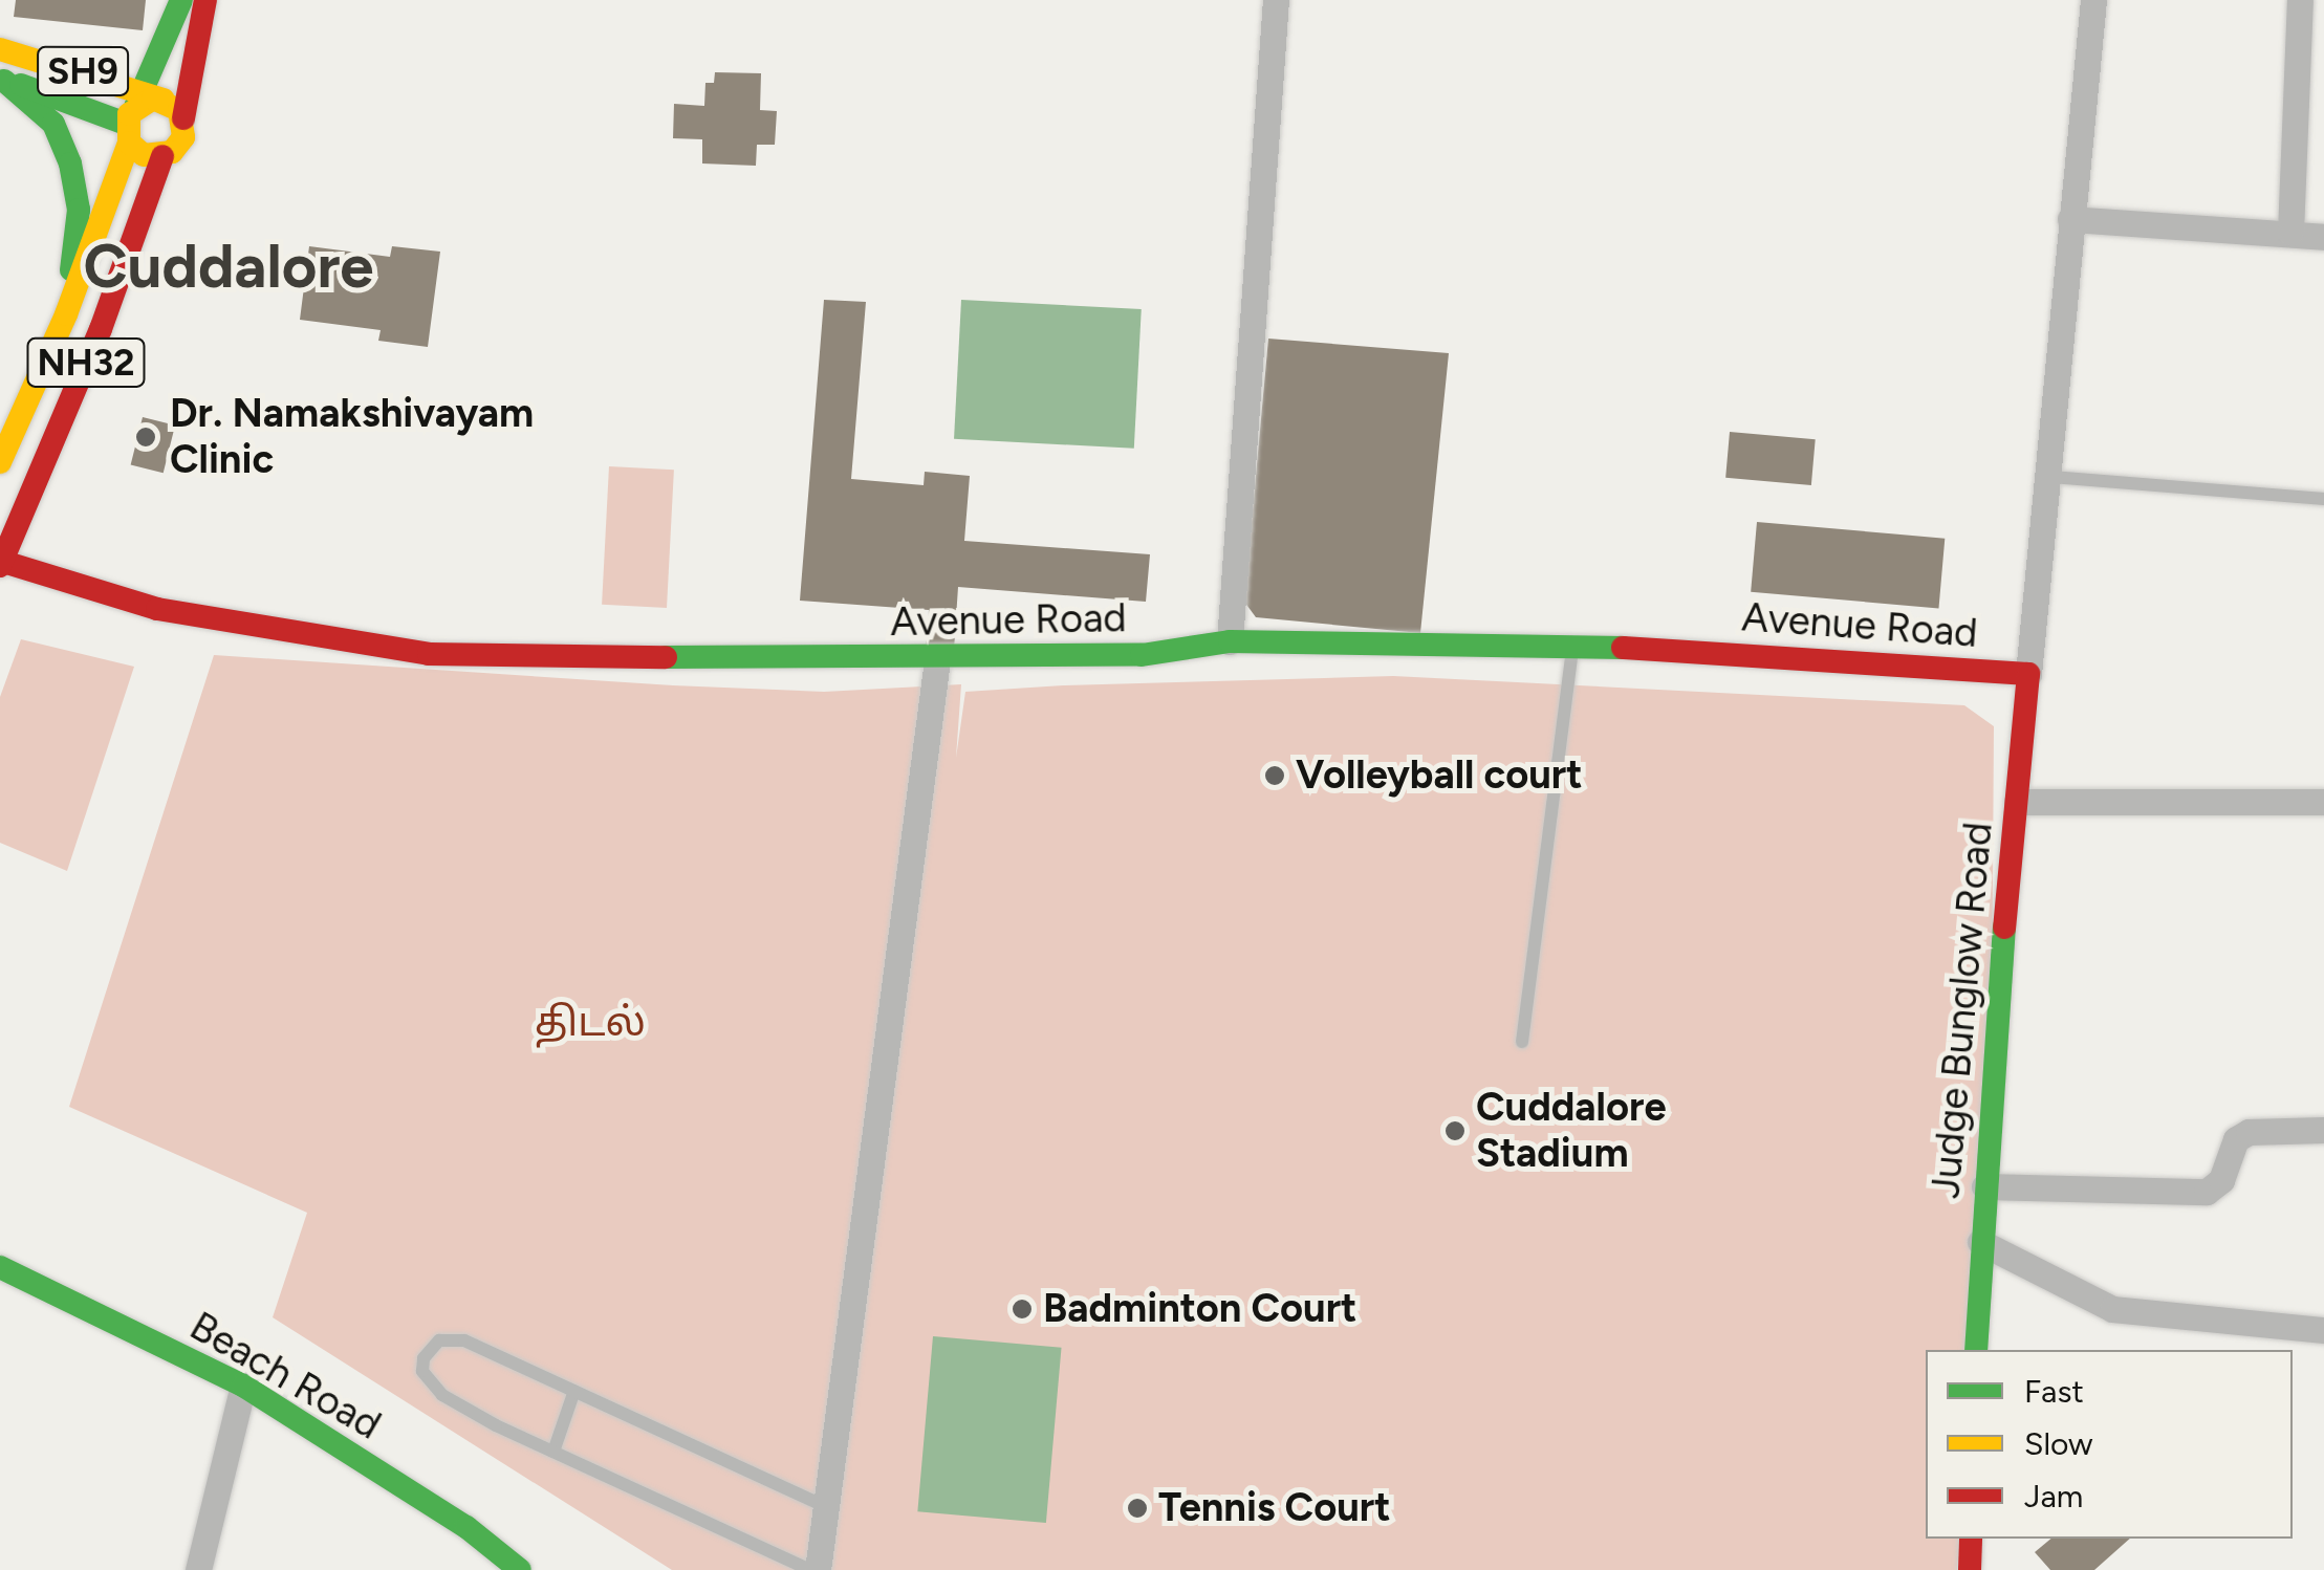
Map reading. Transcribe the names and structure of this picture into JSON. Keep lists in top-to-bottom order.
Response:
{
  "streets": {
    "main road": [
      "SH9",
      "NH32",
      "Avenue Road",
      "Judge Bunglow Road",
      "Beach Road"
    ]
  },
  "crossings": [
    ["SH9", "NH32"],
    ["NH32", "Avenue Road"],
    ["Avenue Road", "Judge Bunglow Road"]
  ],
  "districts": ["Cuddalore"],
  "parks": ["திடல்"],
  "places": [
    "Dr. Namakshivayam Clinic",
    "Volleyball court",
    "Cuddalore Stadium",
    "Badminton Court",
    "Tennis Court"
  ],
  "legend": ["Fast", "Slow", "Jam"]
}
